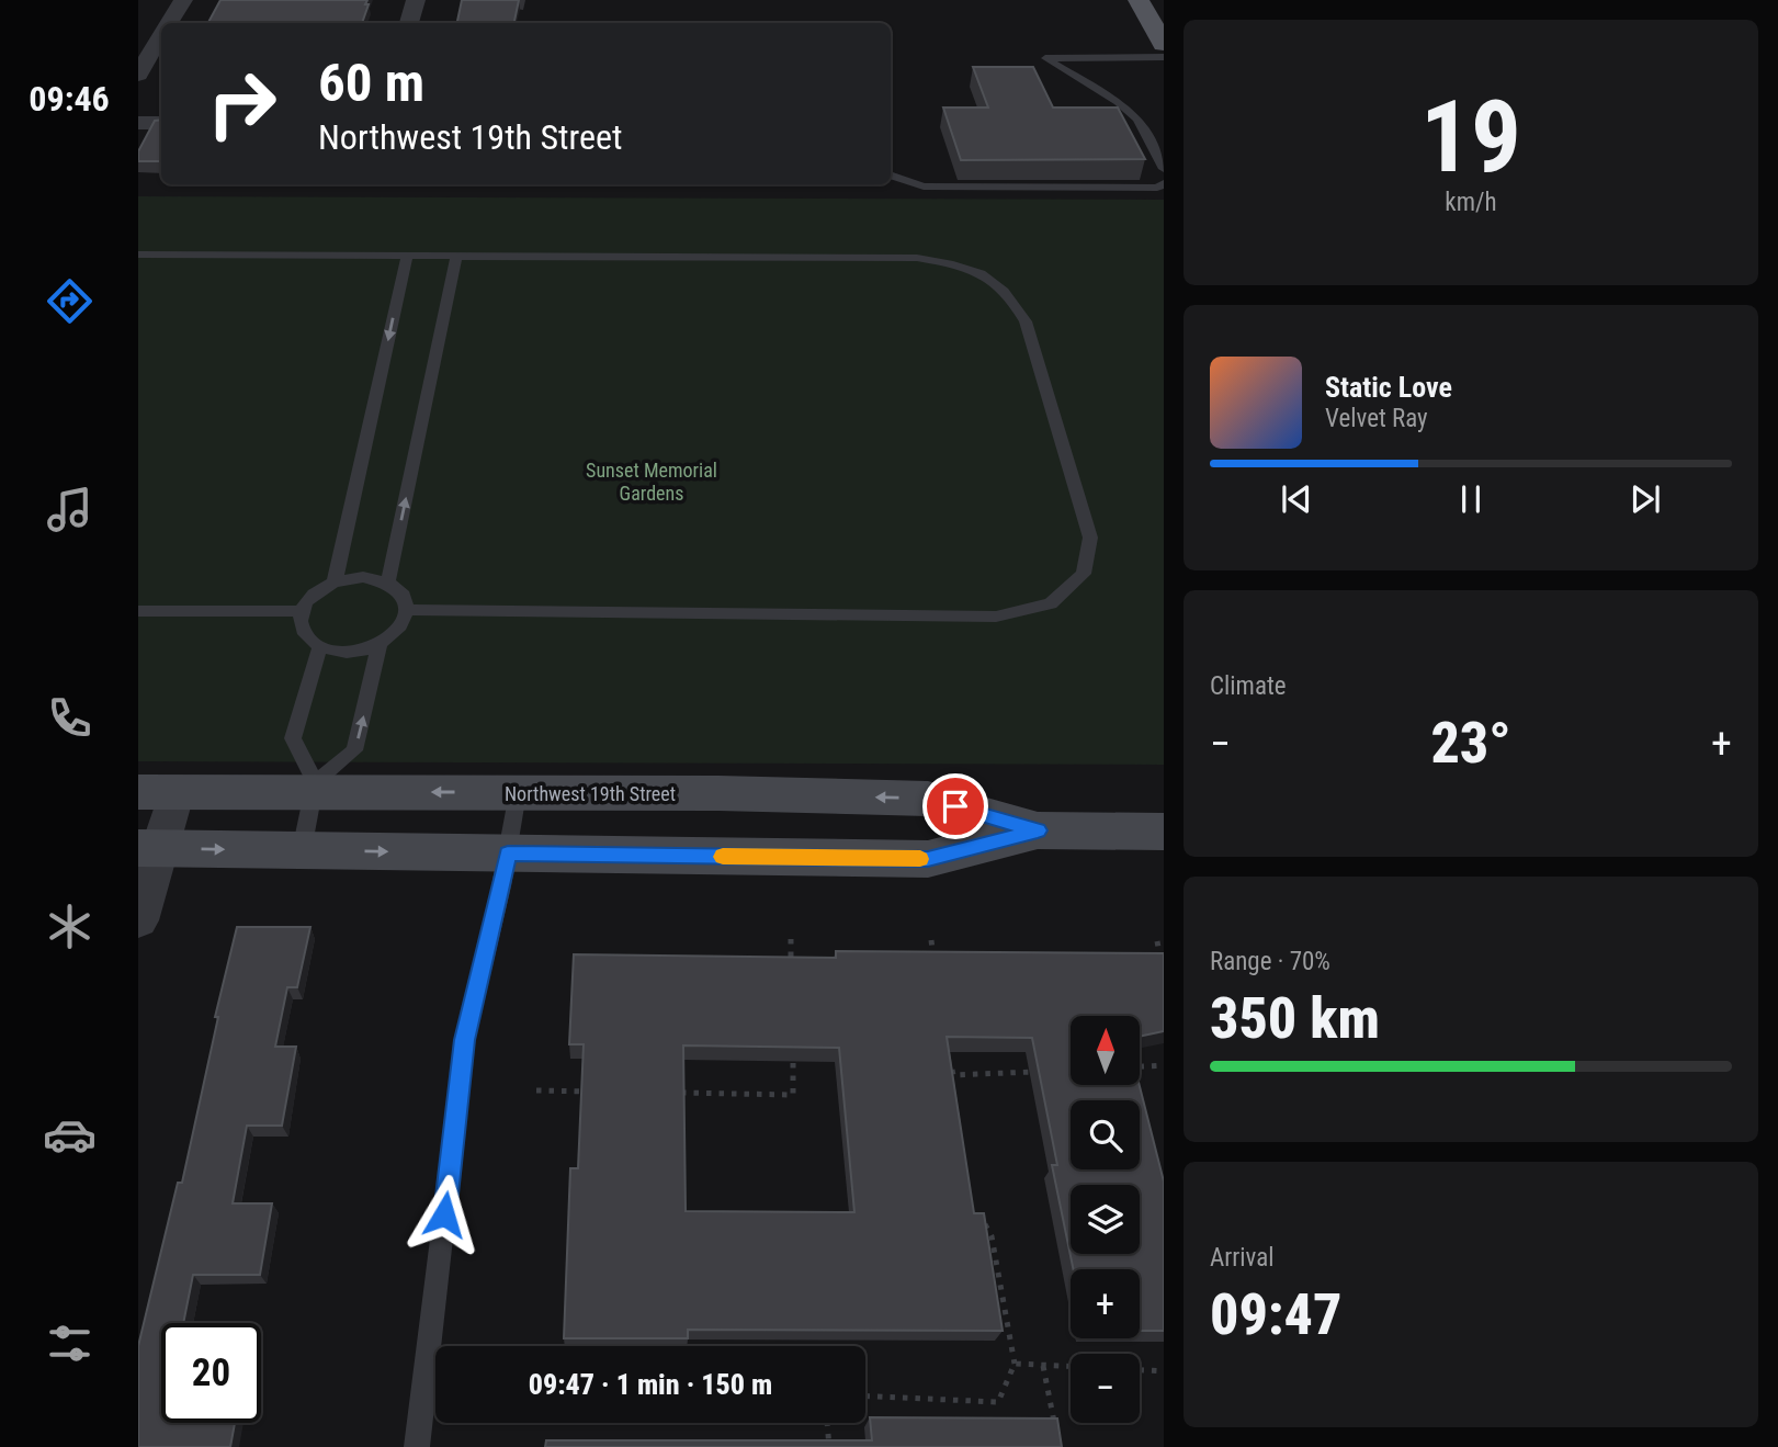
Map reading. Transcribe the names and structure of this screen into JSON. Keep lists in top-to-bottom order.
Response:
{
  "streets": {
    "street": ["Northwest 19th Street"]
  },
  "parks": ["Sunset Memorial Gardens"],
  "north": "top",
  "page": {
    "tabs": "09:46",
    "tile": [
      ["19", "km/h"],
      "Climate",
      ["Range · 70%", "350 km"],
      ["Arrival", "09:47"]
    ],
    "turn": ["60 m", "Northwest 19th Street"],
    "song": ["Static Love", "Velvet Ray"],
    "heat": ["−", "23°", "+"],
    "map_buttons": ["+", "−"],
    "limit": "20",
    "trip": "09:47 · 1 min · 150 m"
  }
}
